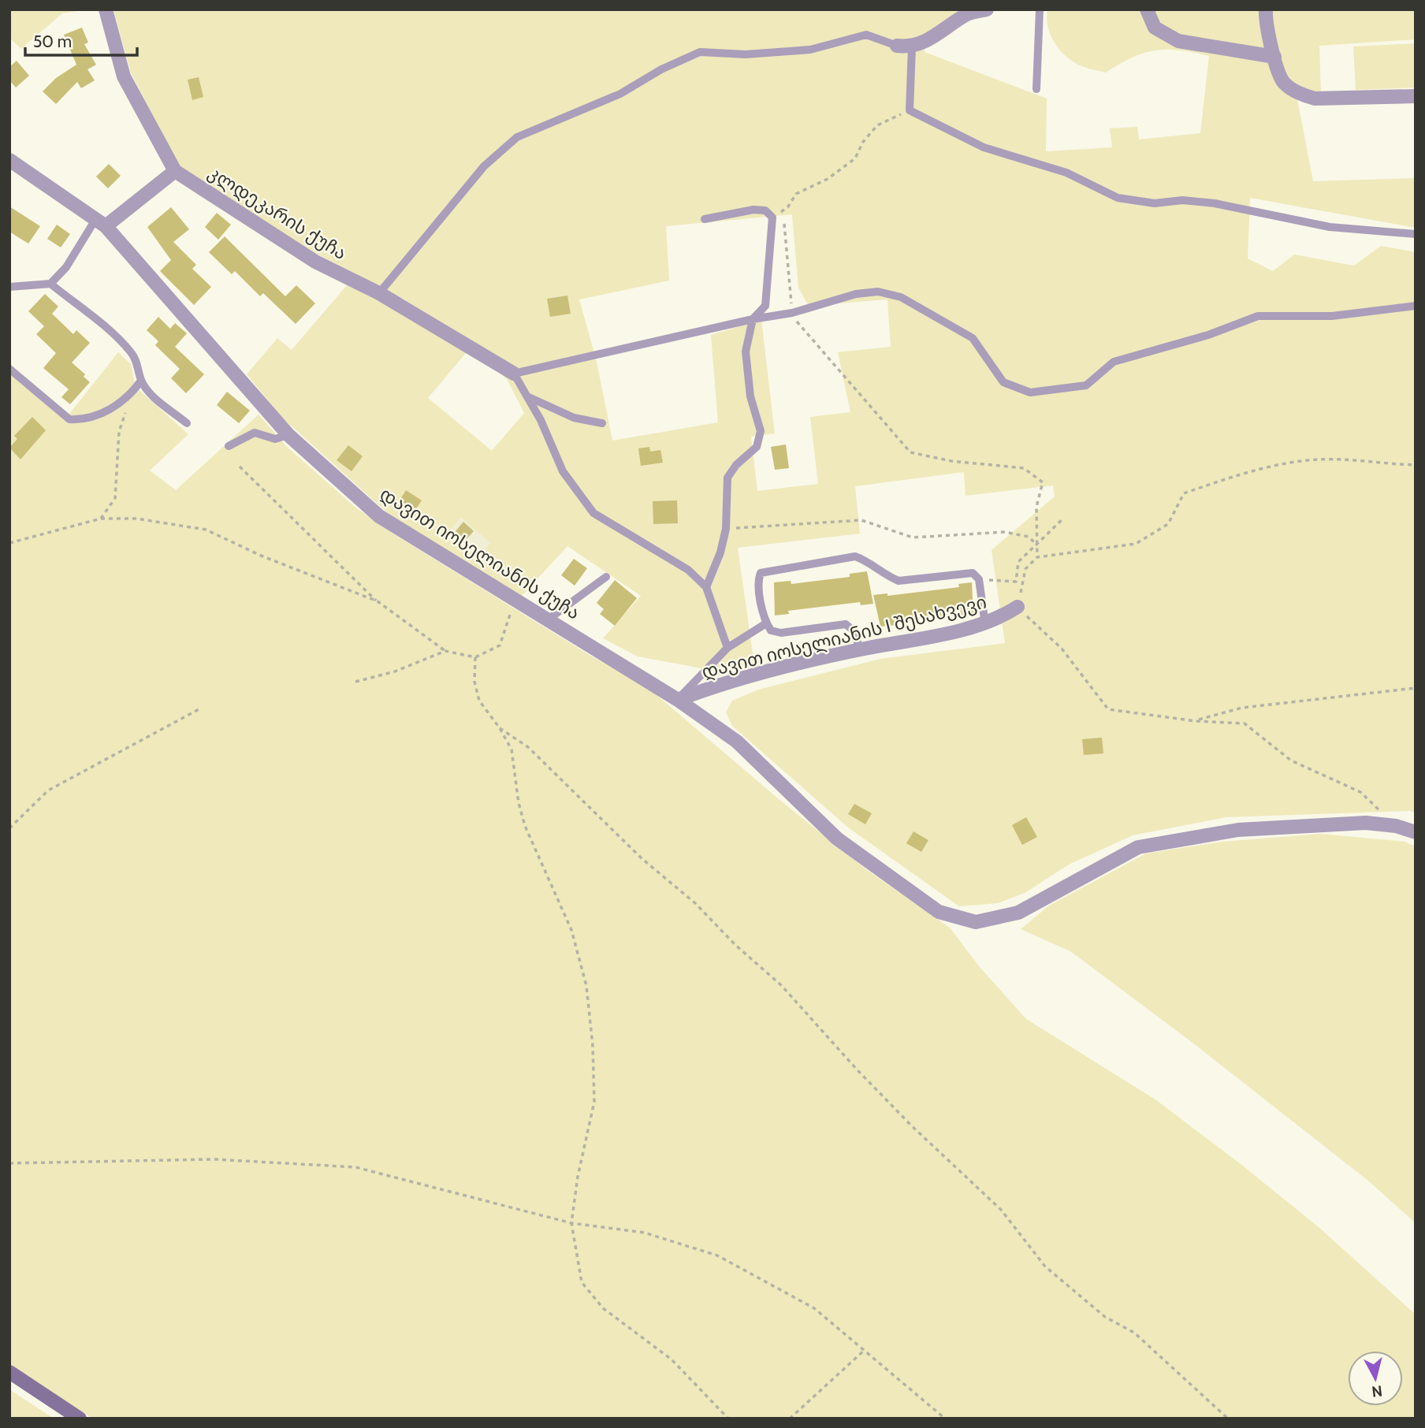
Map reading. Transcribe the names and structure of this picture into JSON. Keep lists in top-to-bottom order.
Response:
{
  "streets": {
    "street": ["კლდეკარის ქუჩა", "დავით იოსელიანის ქუჩა", "დავით იოსელიანის I შესახვევი"]
  },
  "crossings": [
    ["დავით იოსელიანის ქუჩა", "დავით იოსელიანის I შესახვევი"]
  ],
  "scale_bar": "50 m",
  "north": "bottom"
}
